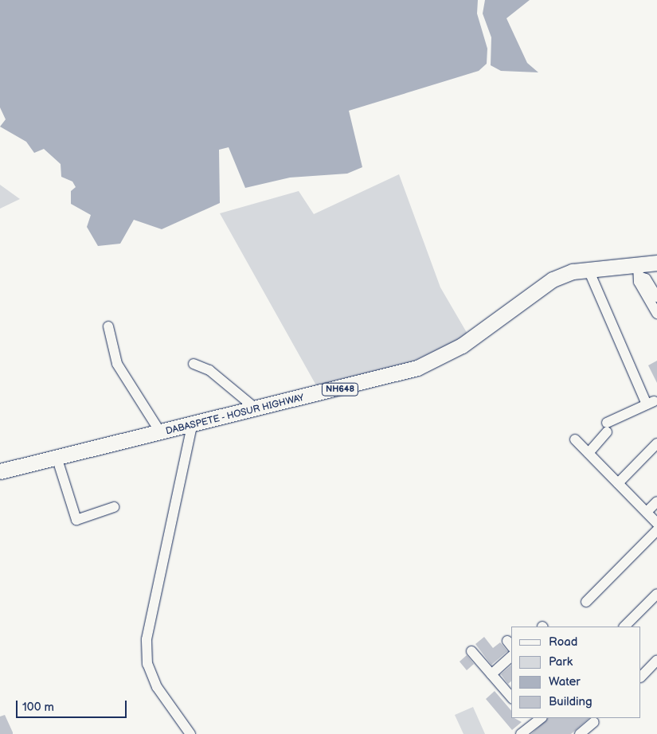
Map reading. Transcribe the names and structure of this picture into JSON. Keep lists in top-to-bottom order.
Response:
{
  "streets": {
    "highway": ["NH648", "DABASPETE - HOSUR HIGHWAY"]
  },
  "legend": [
    "Road",
    "Park",
    "Water",
    "Building"
  ],
  "scale_bar": "100 m"
}
